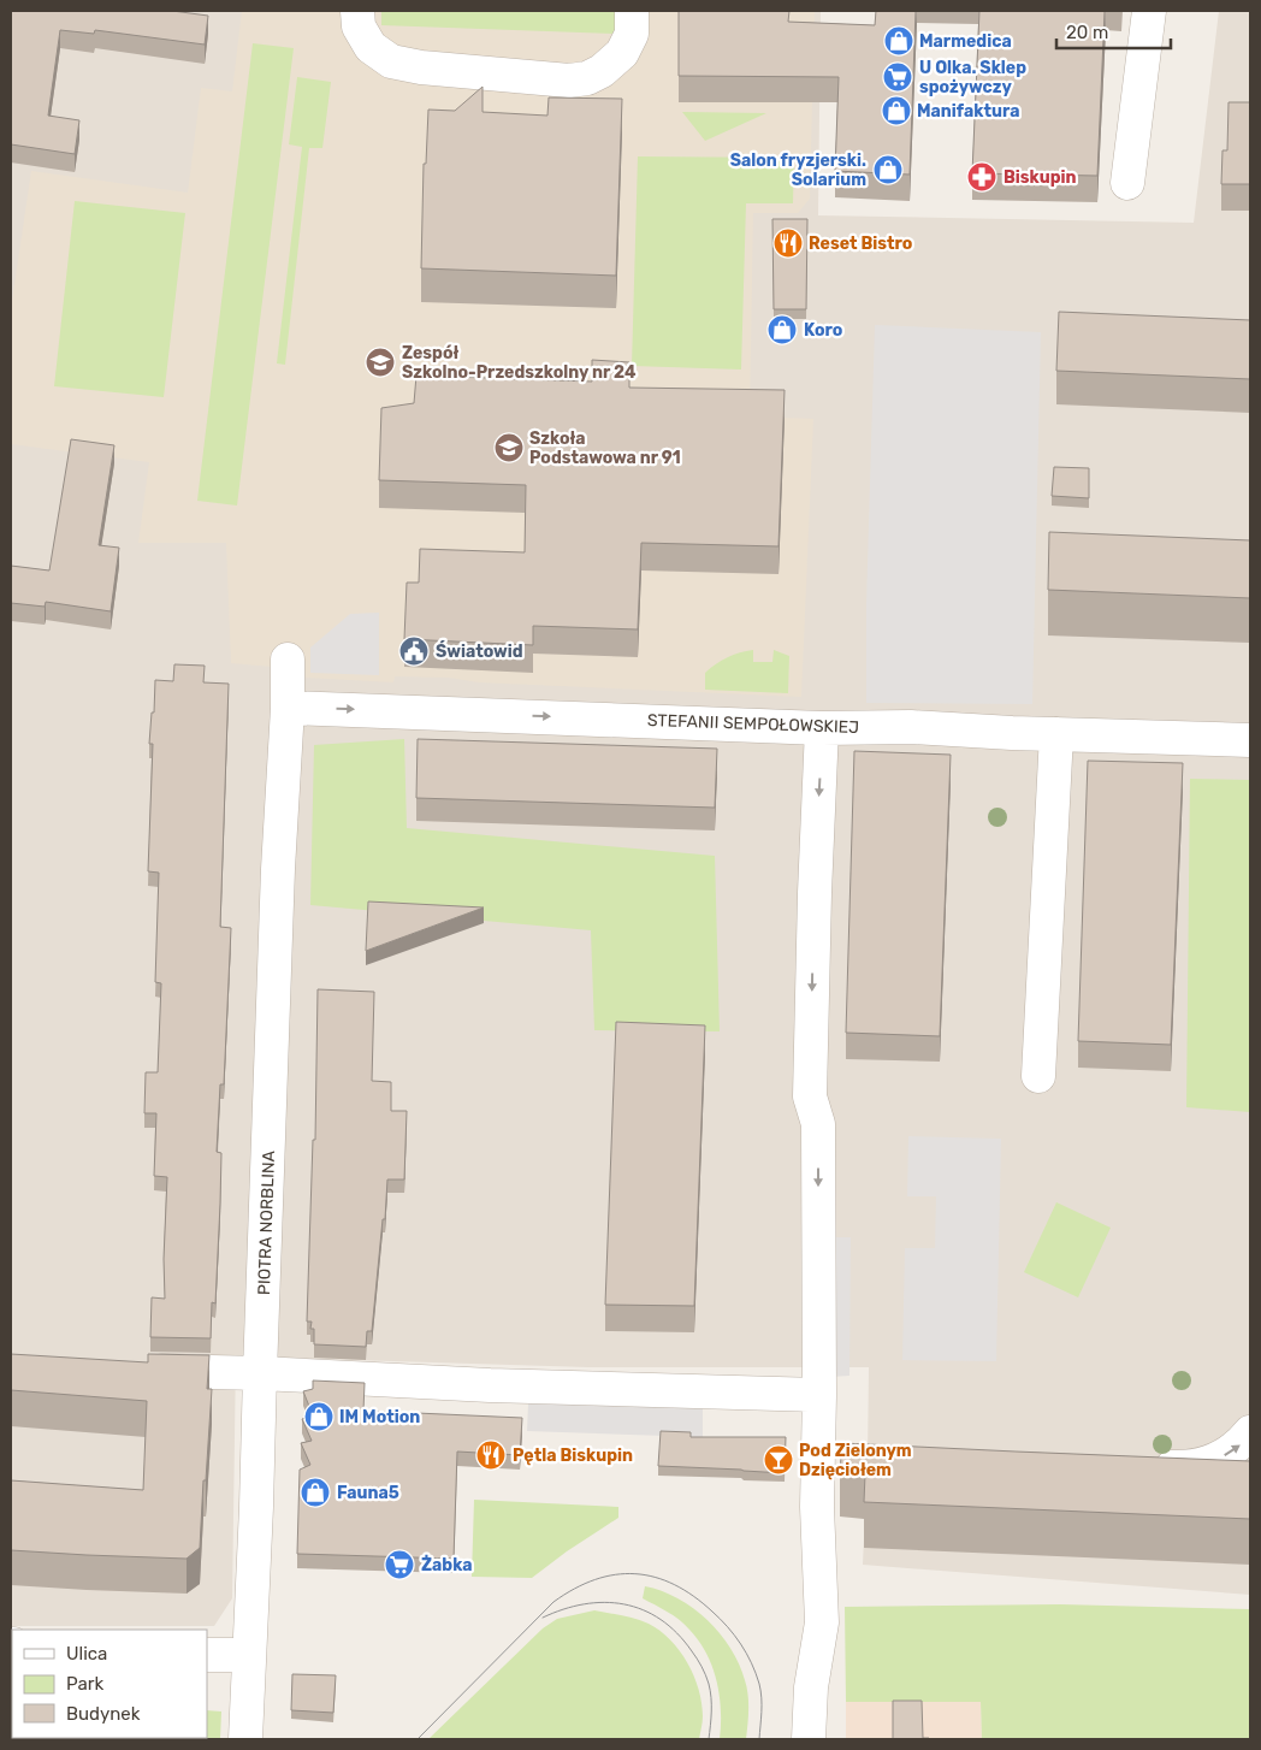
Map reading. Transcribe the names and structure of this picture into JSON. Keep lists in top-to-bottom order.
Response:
{
  "streets": {
    "street": ["STEFANII SEMPOŁOWSKIEJ", "PIOTRA NORBLINA"]
  },
  "crossings": [
    ["STEFANII SEMPOŁOWSKIEJ", "PIOTRA NORBLINA"]
  ],
  "one_way": ["STEFANII SEMPOŁOWSKIEJ"],
  "places": {
    "shop": [
      "Marmedica",
      "Manifaktura",
      "Salon fryzjerski. Solarium",
      "Koro",
      "IM Motion",
      "Fauna5"
    ],
    "supermarket": ["U Olka. Sklep spożywczy", "Żabka"],
    "pharmacy": ["Biskupin"],
    "restaurant": ["Reset Bistro", "Pętla Biskupin"],
    "school or university": ["Zespół Szkolno-Przedszkolny nr 24", "Szkoła Podstawowa nr 91"],
    "public building": ["Światowid"],
    "bar": ["Pod Zielonym Dzięciołem"]
  },
  "legend": ["Ulica", "Park", "Budynek"],
  "scale_bar": "20 m"
}
